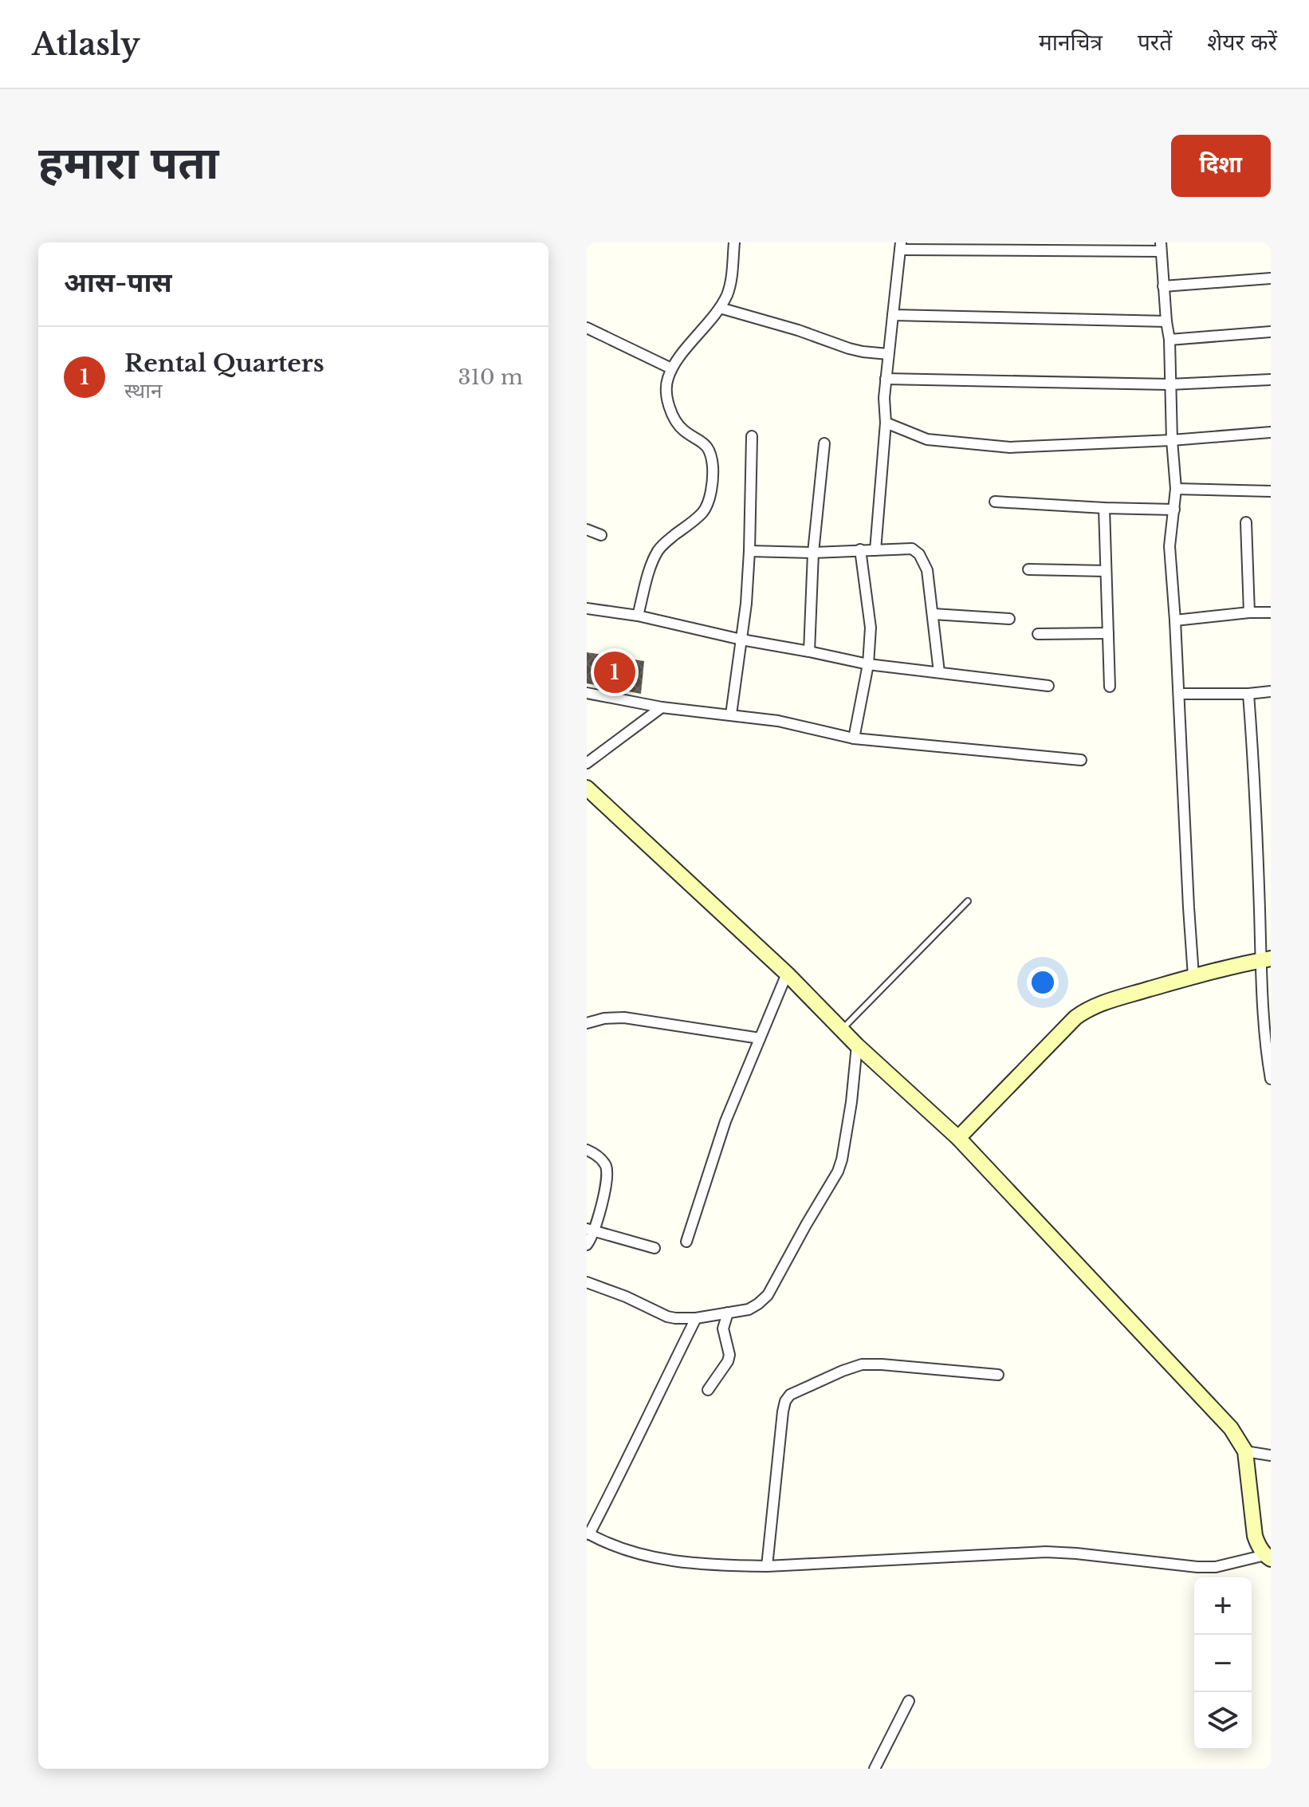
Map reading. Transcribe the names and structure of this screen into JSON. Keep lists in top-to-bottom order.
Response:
{
  "page": {
    "header": "Atlasly",
    "nav": ["मानचित्र", "परतें", "शेयर करें"],
    "buttons": "दिशा",
    "title": "हमारा पता",
    "heading": "आस-पास",
    "list": [
      {
        "mark": "1",
        "name": "Rental Quarters",
        "note": "स्थान",
        "value": "310 m"
      }
    ],
    "pins": "1",
    "map_buttons": ["+", "−"]
  }
}
